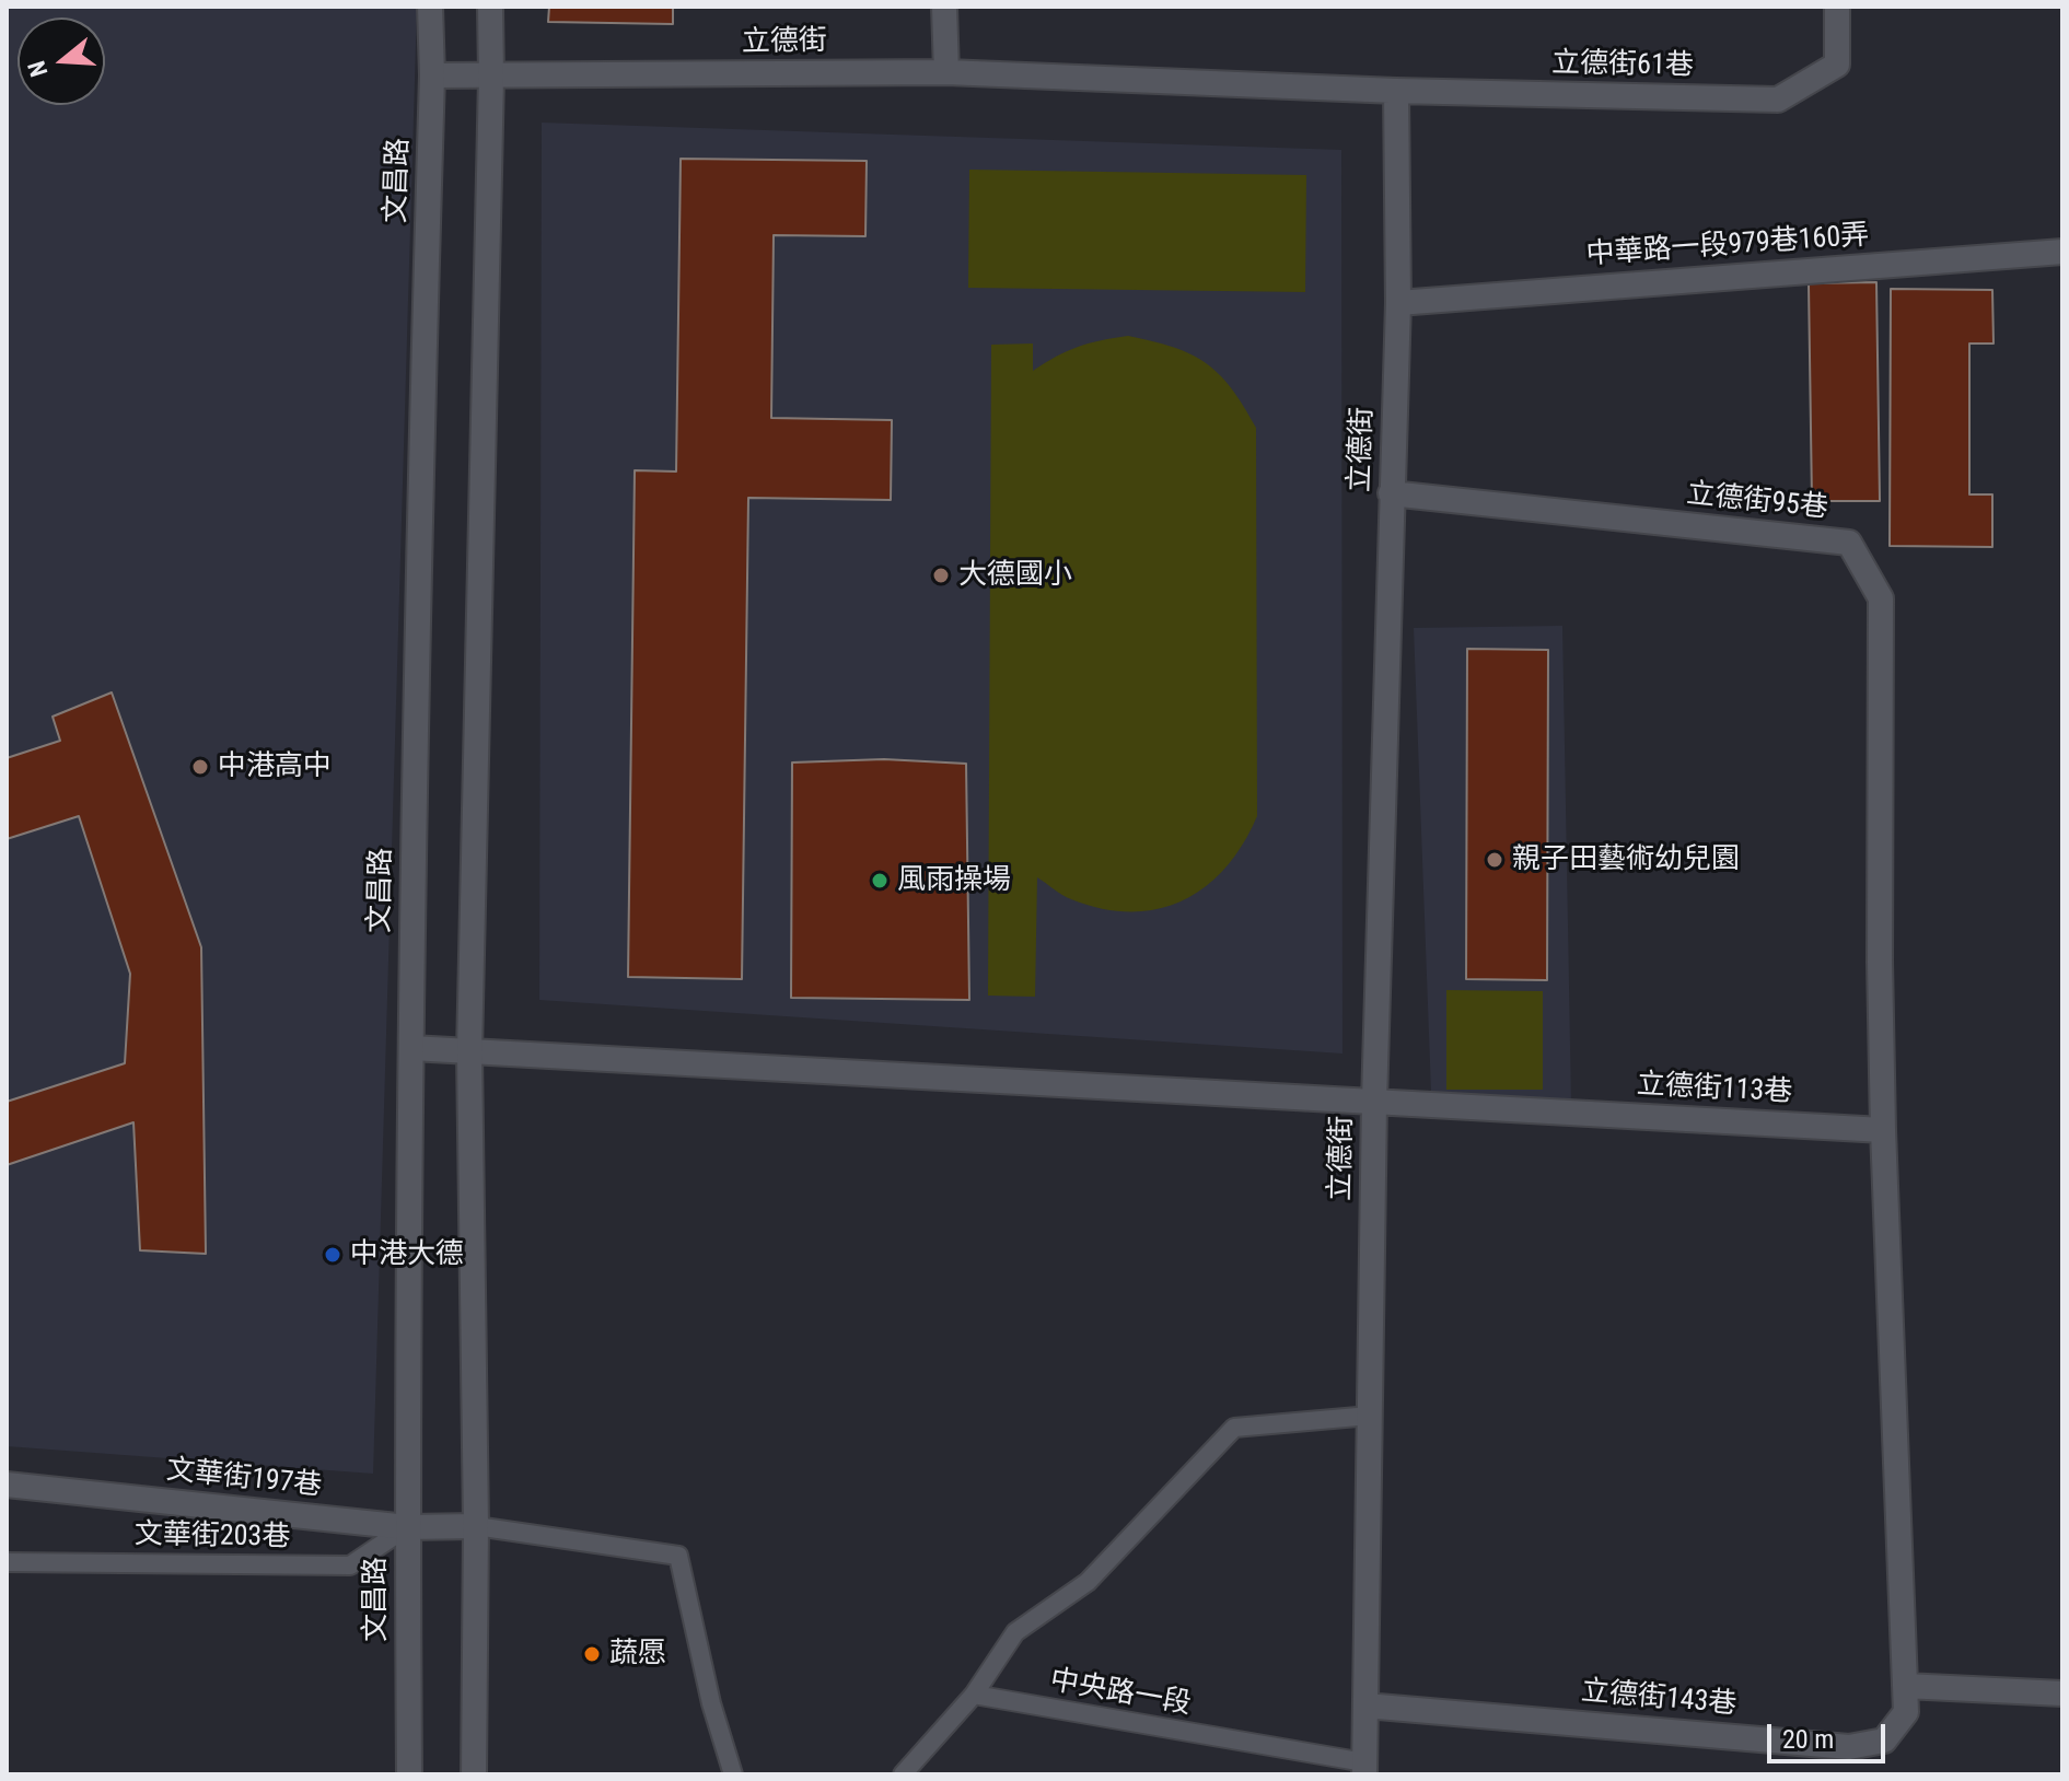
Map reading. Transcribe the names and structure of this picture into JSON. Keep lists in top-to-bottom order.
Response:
{
  "streets": {
    "street": [
      "立德街",
      "立德街61巷",
      "文昌路",
      "中華路一段979巷160弄",
      "立德街95巷",
      "立德街113巷",
      "文華街197巷",
      "立德街143巷"
    ],
    "lane": ["文華街203巷", "中央路一段"]
  },
  "crossings": [
    ["立德街", "立德街61巷"],
    ["立德街", "文昌路"],
    ["立德街", "中華路一段979巷160弄"],
    ["立德街", "立德街95巷"],
    ["立德街", "立德街113巷"],
    ["立德街", "中央路一段"],
    ["立德街", "立德街143巷"],
    ["文昌路", "立德街113巷"],
    ["文昌路", "文華街197巷"],
    ["文昌路", "文華街203巷"],
    ["立德街95巷", "立德街113巷"],
    ["立德街95巷", "立德街143巷"],
    ["立德街113巷", "立德街143巷"],
    ["文華街197巷", "文華街203巷"]
  ],
  "places": [
    "大德國小",
    "中港高中",
    "親子田藝術幼兒園",
    "風雨操場",
    "中港大德",
    "蔬愿"
  ],
  "scale_bar": "20 m",
  "north": "left"
}
